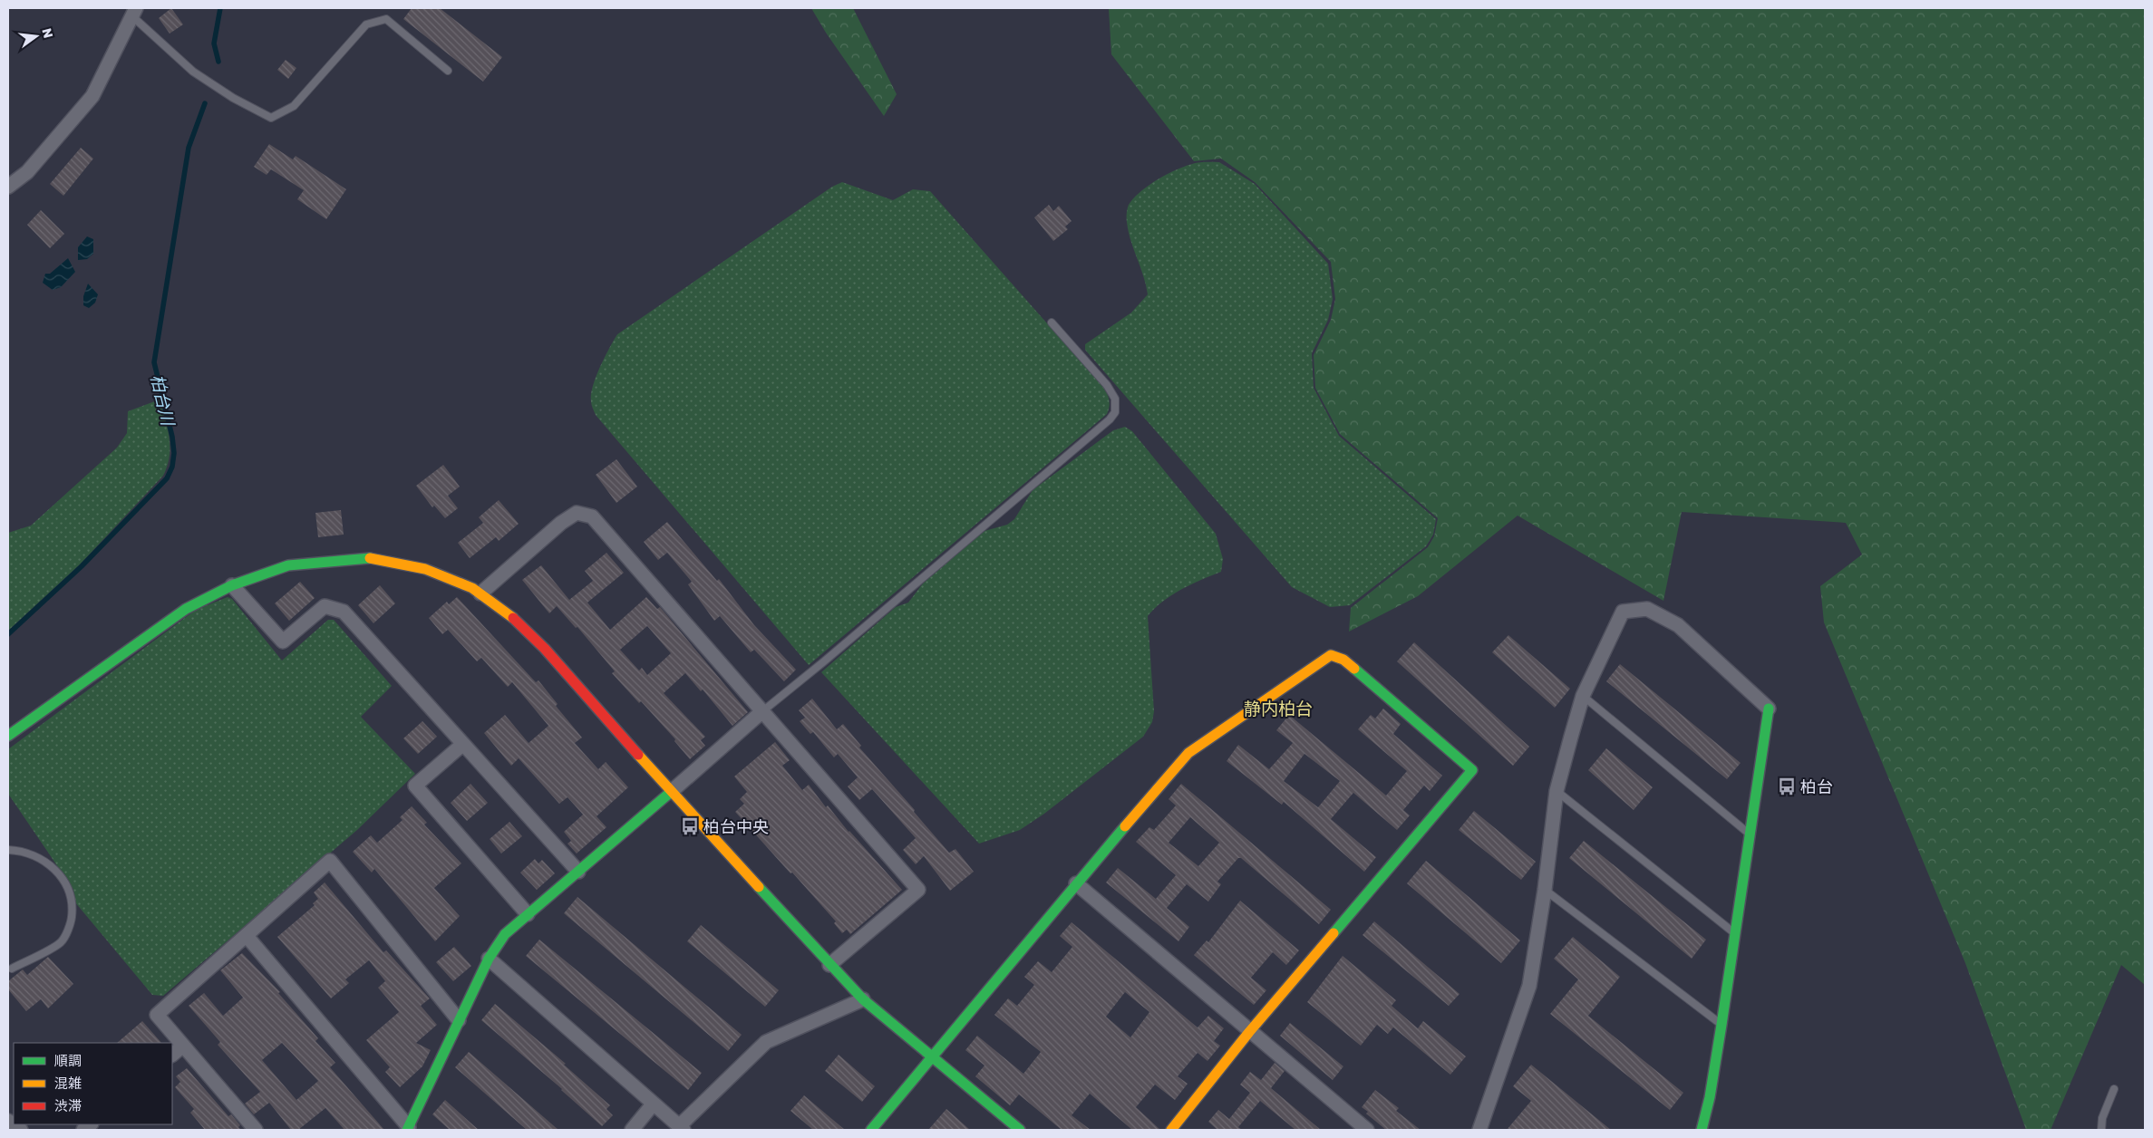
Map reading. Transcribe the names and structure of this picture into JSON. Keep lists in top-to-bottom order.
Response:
{
  "districts": ["静内柏台"],
  "water": ["柏台川"],
  "places": {
    "bus stop": ["柏台", "柏台中央"]
  },
  "legend": ["順調", "混雑", "渋滞"],
  "north": "right"
}
